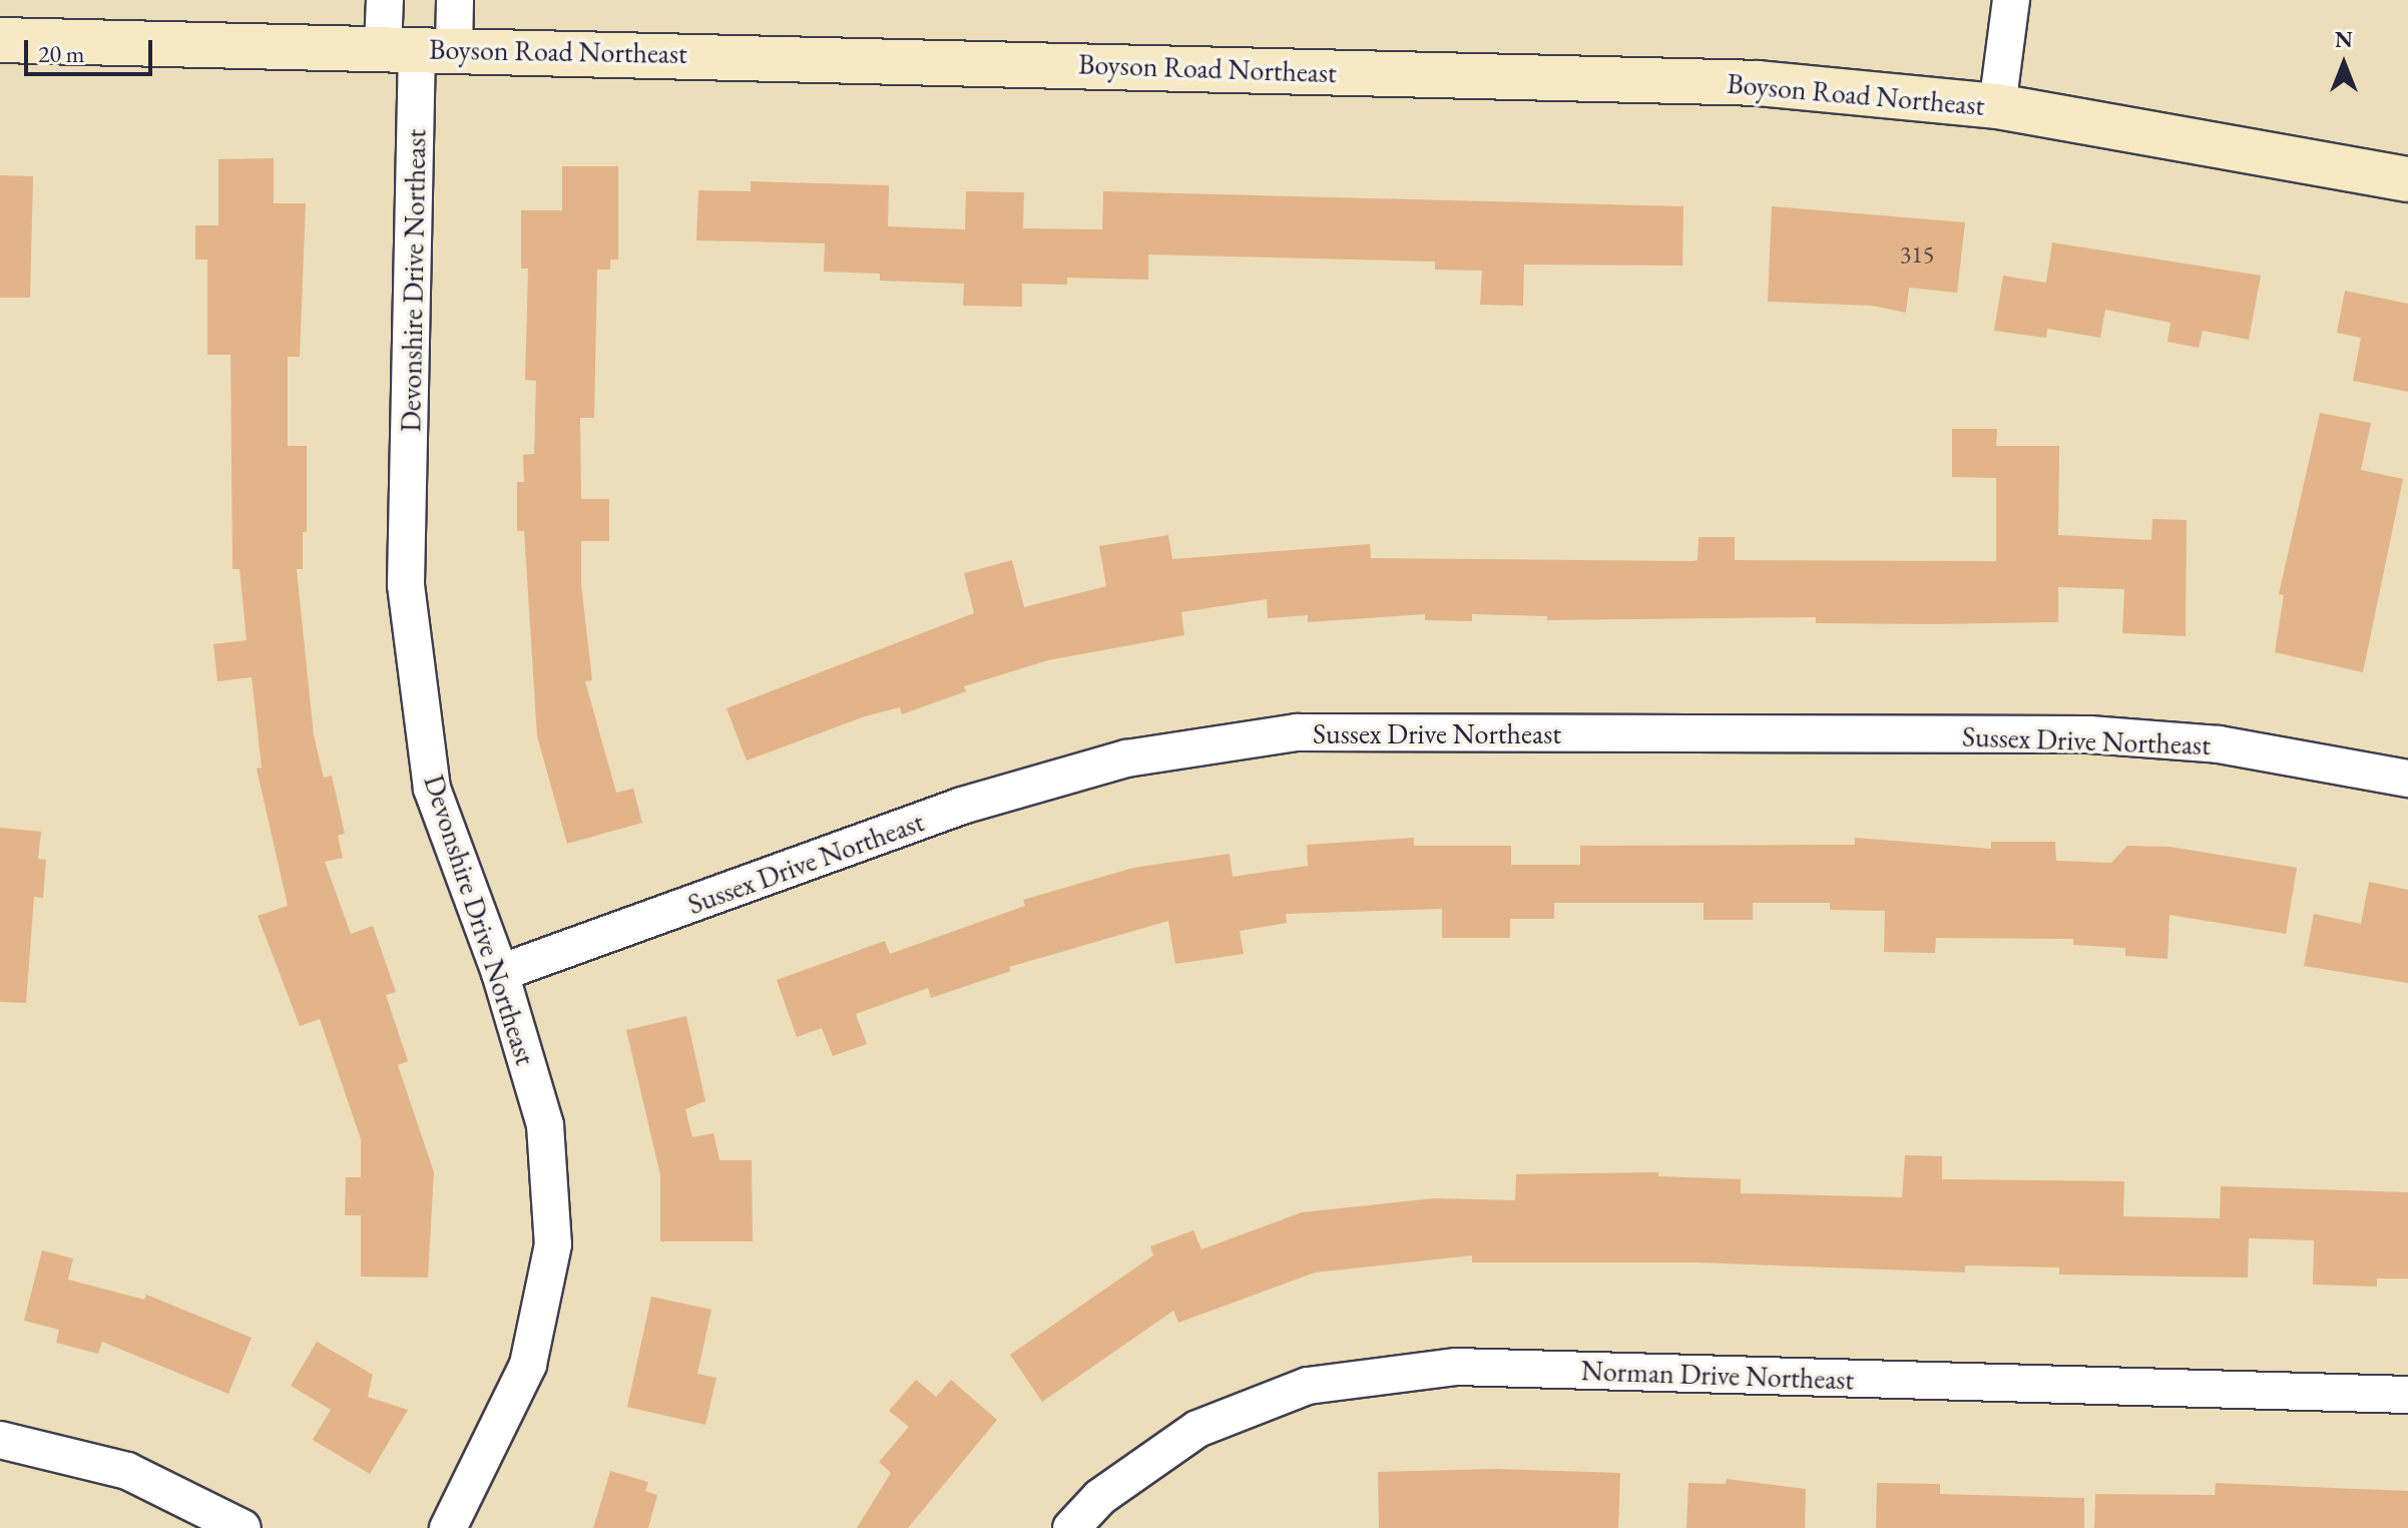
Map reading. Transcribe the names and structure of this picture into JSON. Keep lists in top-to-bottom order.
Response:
{
  "streets": {
    "main road": ["Boyson Road Northeast"],
    "street": ["Devonshire Drive Northeast", "Sussex Drive Northeast", "Norman Drive Northeast"]
  },
  "crossings": [
    ["Boyson Road Northeast", "Devonshire Drive Northeast"],
    ["Devonshire Drive Northeast", "Sussex Drive Northeast"]
  ],
  "house_numbers": ["315"],
  "scale_bar": "20 m",
  "north": "top"
}
